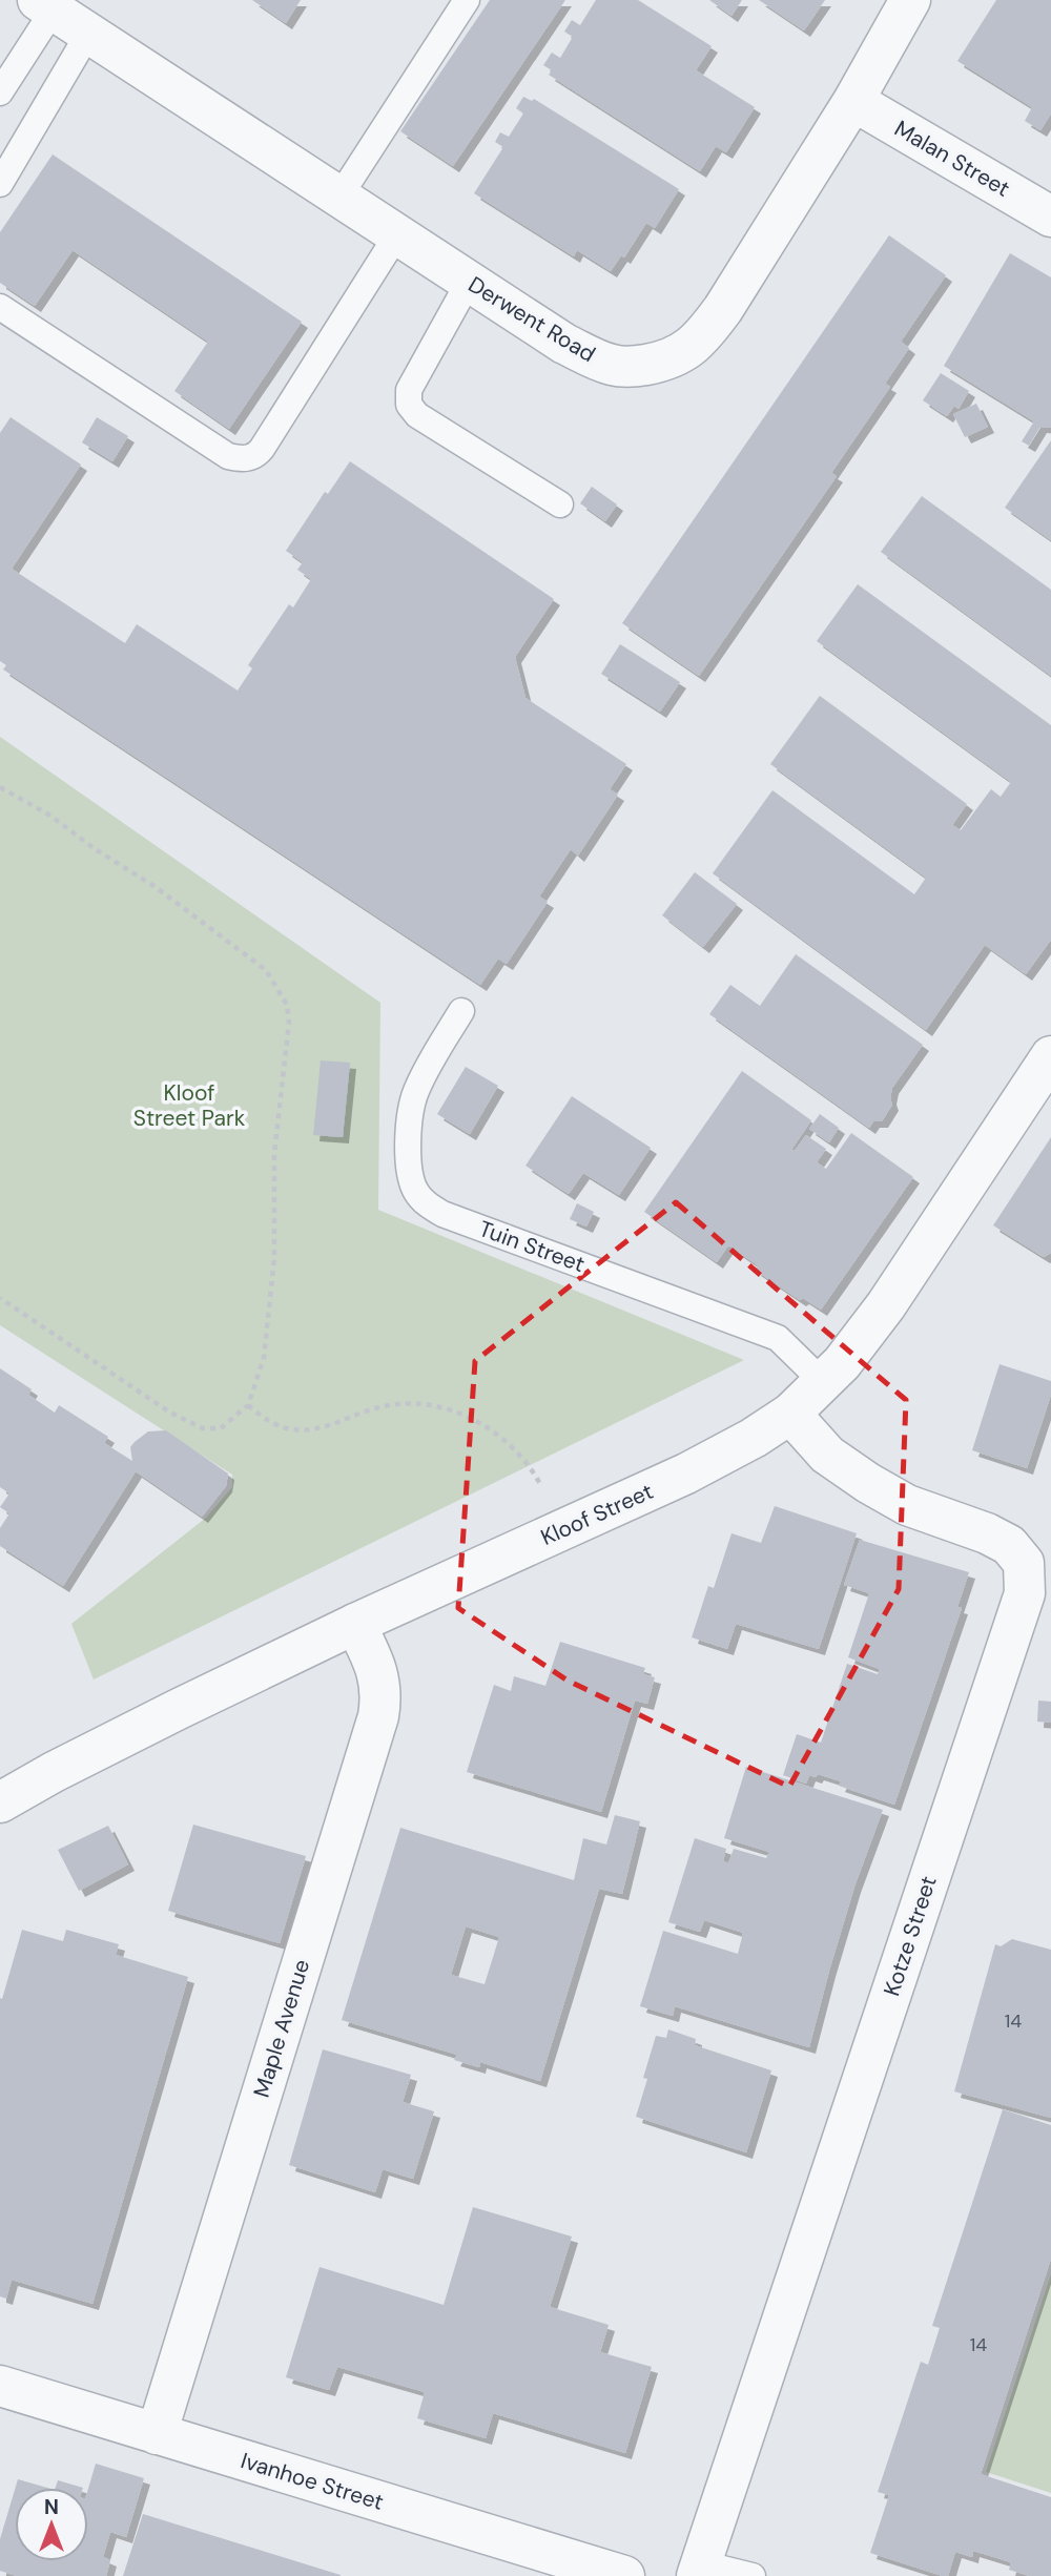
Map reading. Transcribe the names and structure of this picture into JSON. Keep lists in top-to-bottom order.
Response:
{
  "streets": {
    "street": [
      "Malan Street",
      "Derwent Road",
      "Kloof Street",
      "Kotze Street",
      "Maple Avenue",
      "Ivanhoe Street"
    ],
    "lane": ["Tuin Street"]
  },
  "crossings": [
    ["Malan Street", "Derwent Road"],
    ["Tuin Street", "Kloof Street"],
    ["Kloof Street", "Kotze Street"],
    ["Kloof Street", "Maple Avenue"],
    ["Maple Avenue", "Ivanhoe Street"]
  ],
  "parks": ["Kloof Street Park"],
  "house_numbers": ["14", "14"],
  "north": "top"
}
